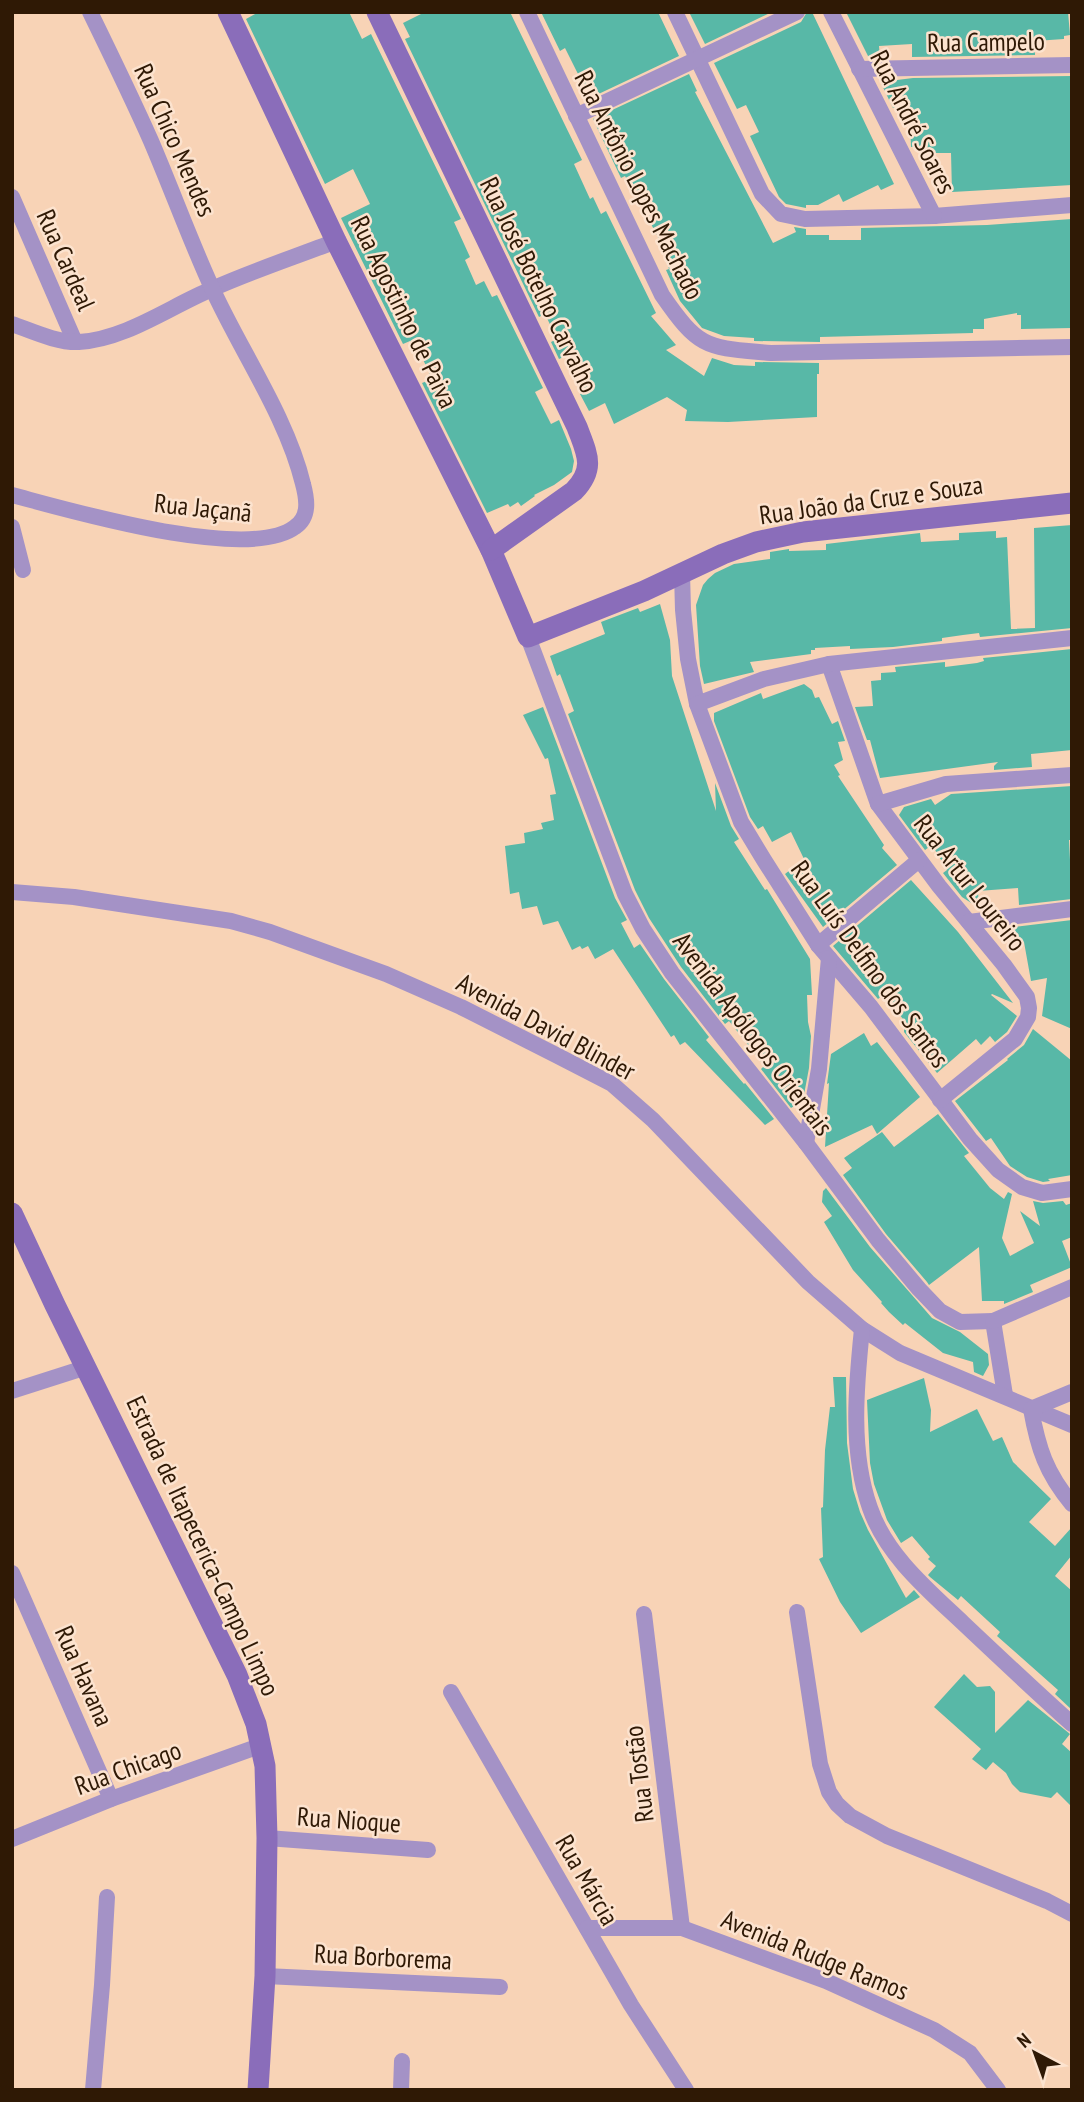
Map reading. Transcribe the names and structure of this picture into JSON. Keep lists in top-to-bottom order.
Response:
{
  "streets": {
    "main road": [
      "Rua José Botelho Carvalho",
      "Rua Agostinho de Paiva",
      "Rua João da Cruz e Souza",
      "Estrada de Itapecerica-Campo Limpo"
    ],
    "street": [
      "Rua Campelo",
      "Rua André Soares",
      "Rua Chico Mendes",
      "Rua Antônio Lopes Machado",
      "Rua Cardeal",
      "Rua Jaçanã",
      "Rua Artur Loureiro",
      "Rua Luís Delfino dos Santos",
      "Avenida David Blinder",
      "Avenida Apólogos Orientais",
      "Rua Havana",
      "Rua Chicago",
      "Rua Tostão",
      "Rua Nioque",
      "Rua Márcia",
      "Avenida Rudge Ramos",
      "Rua Borborema"
    ]
  },
  "crossings": [
    ["Rua Campelo", "Rua André Soares"],
    ["Rua Chico Mendes", "Rua Jaçanã"],
    ["Rua José Botelho Carvalho", "Rua Agostinho de Paiva"],
    ["Rua Agostinho de Paiva", "Rua João da Cruz e Souza"],
    ["Rua Agostinho de Paiva", "Avenida Apólogos Orientais"],
    ["Rua João da Cruz e Souza", "Rua Luís Delfino dos Santos"],
    ["Rua João da Cruz e Souza", "Avenida Apólogos Orientais"],
    ["Rua Artur Loureiro", "Rua Luís Delfino dos Santos"],
    ["Estrada de Itapecerica-Campo Limpo", "Rua Chicago"],
    ["Estrada de Itapecerica-Campo Limpo", "Rua Nioque"],
    ["Estrada de Itapecerica-Campo Limpo", "Rua Borborema"],
    ["Rua Havana", "Rua Chicago"],
    ["Rua Tostão", "Avenida Rudge Ramos"],
    ["Rua Márcia", "Avenida Rudge Ramos"]
  ],
  "north": "top left"
}
